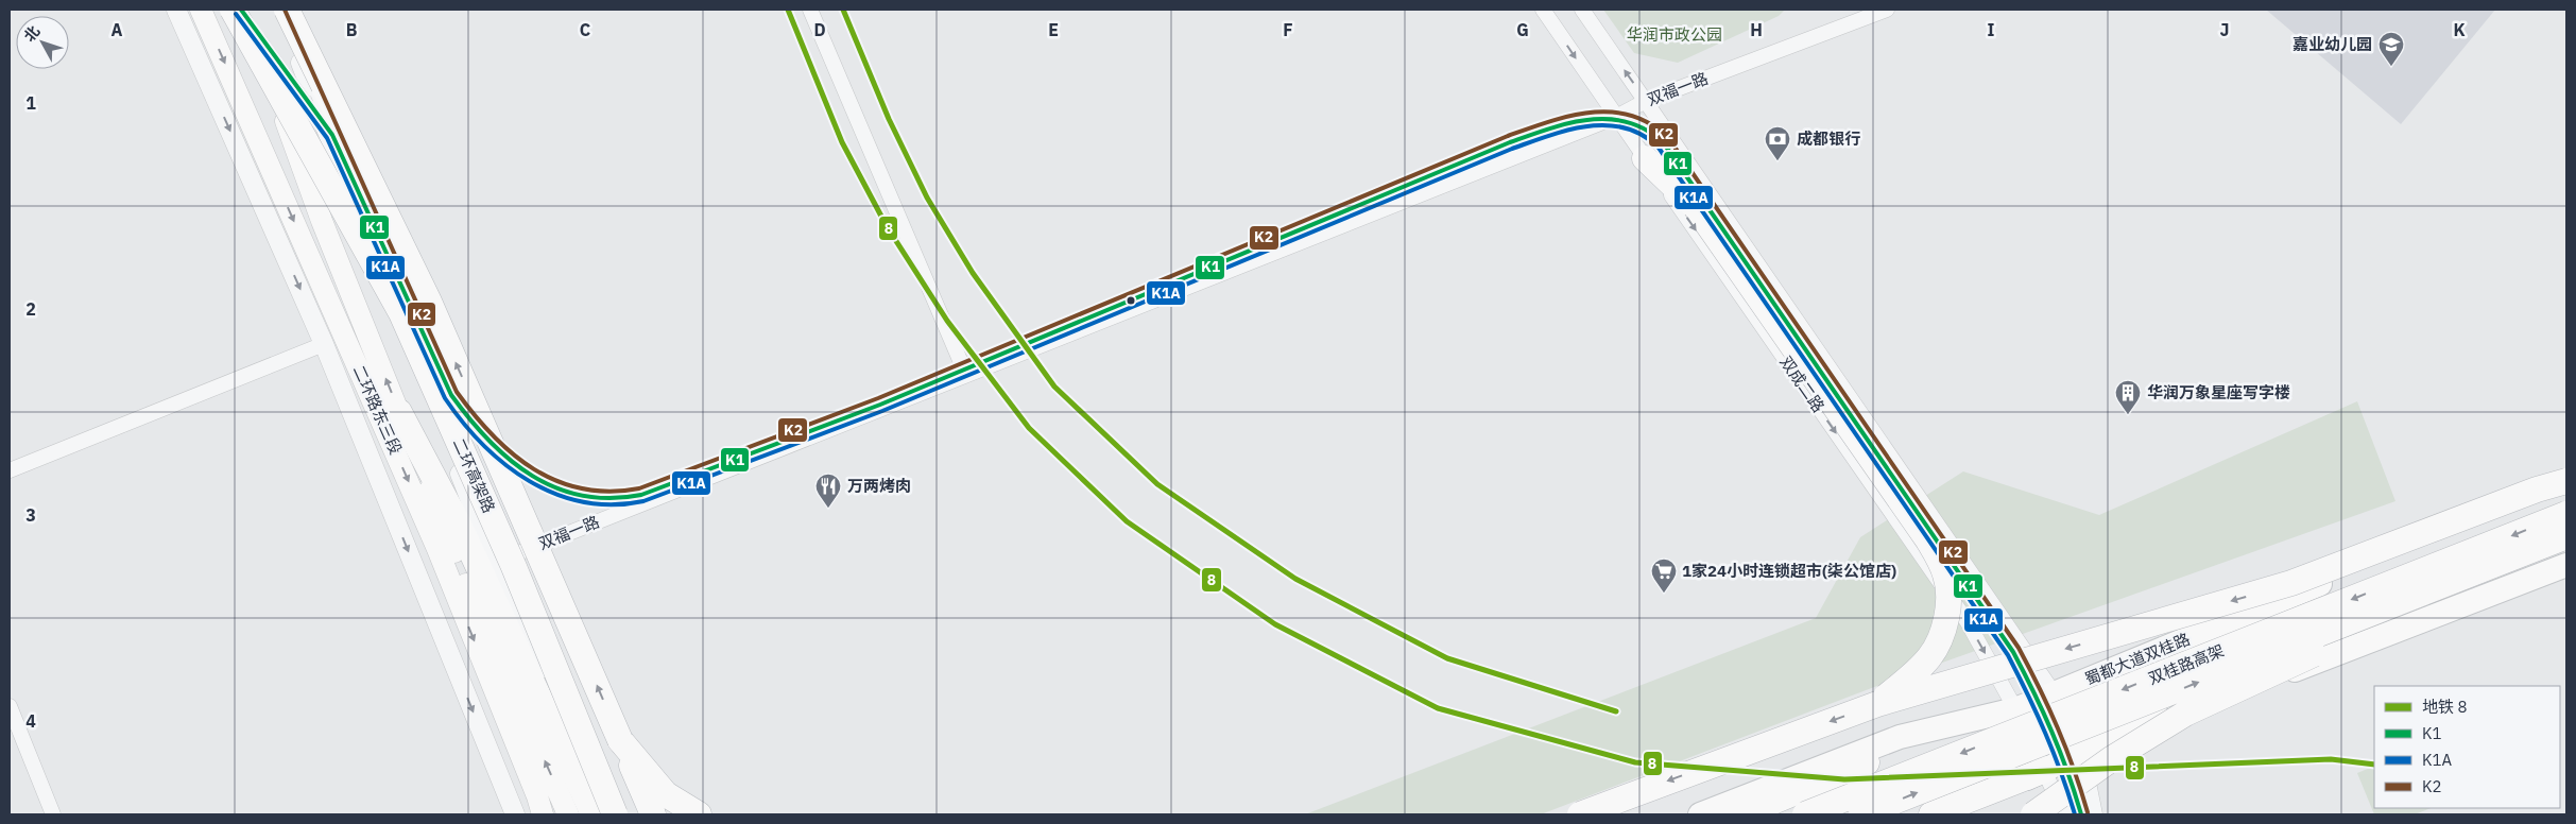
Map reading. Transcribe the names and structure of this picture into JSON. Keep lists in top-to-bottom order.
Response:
{
  "streets": {
    "highway": ["二环高架路", "双桂路高架"],
    "main road": ["二环路东三段", "蜀都大道双桂路"],
    "street": ["双福一路", "双成二路"]
  },
  "crossings": [
    ["双福一路", "双成二路"],
    ["双成二路", "蜀都大道双桂路"]
  ],
  "parks": ["华润市政公园"],
  "places": {
    "school or university": ["嘉业幼儿园"],
    "bank": ["成都银行"],
    "building": ["华润万象星座写字楼"],
    "restaurant": ["万两烤肉"],
    "supermarket": ["1家24小时连锁超市(柒公馆店)"]
  },
  "lines": [
    "metro line 8",
    "transit line K1",
    "transit line K2",
    "transit line K1A"
  ],
  "legend": [
    "地铁 8",
    "K1",
    "K1A",
    "K2"
  ],
  "north": "top left",
  "grid": {
    "columns": [
      "A",
      "B",
      "C",
      "D",
      "E",
      "F",
      "G",
      "H",
      "I",
      "J",
      "K"
    ],
    "rows": [
      "1",
      "2",
      "3",
      "4"
    ]
  }
}
